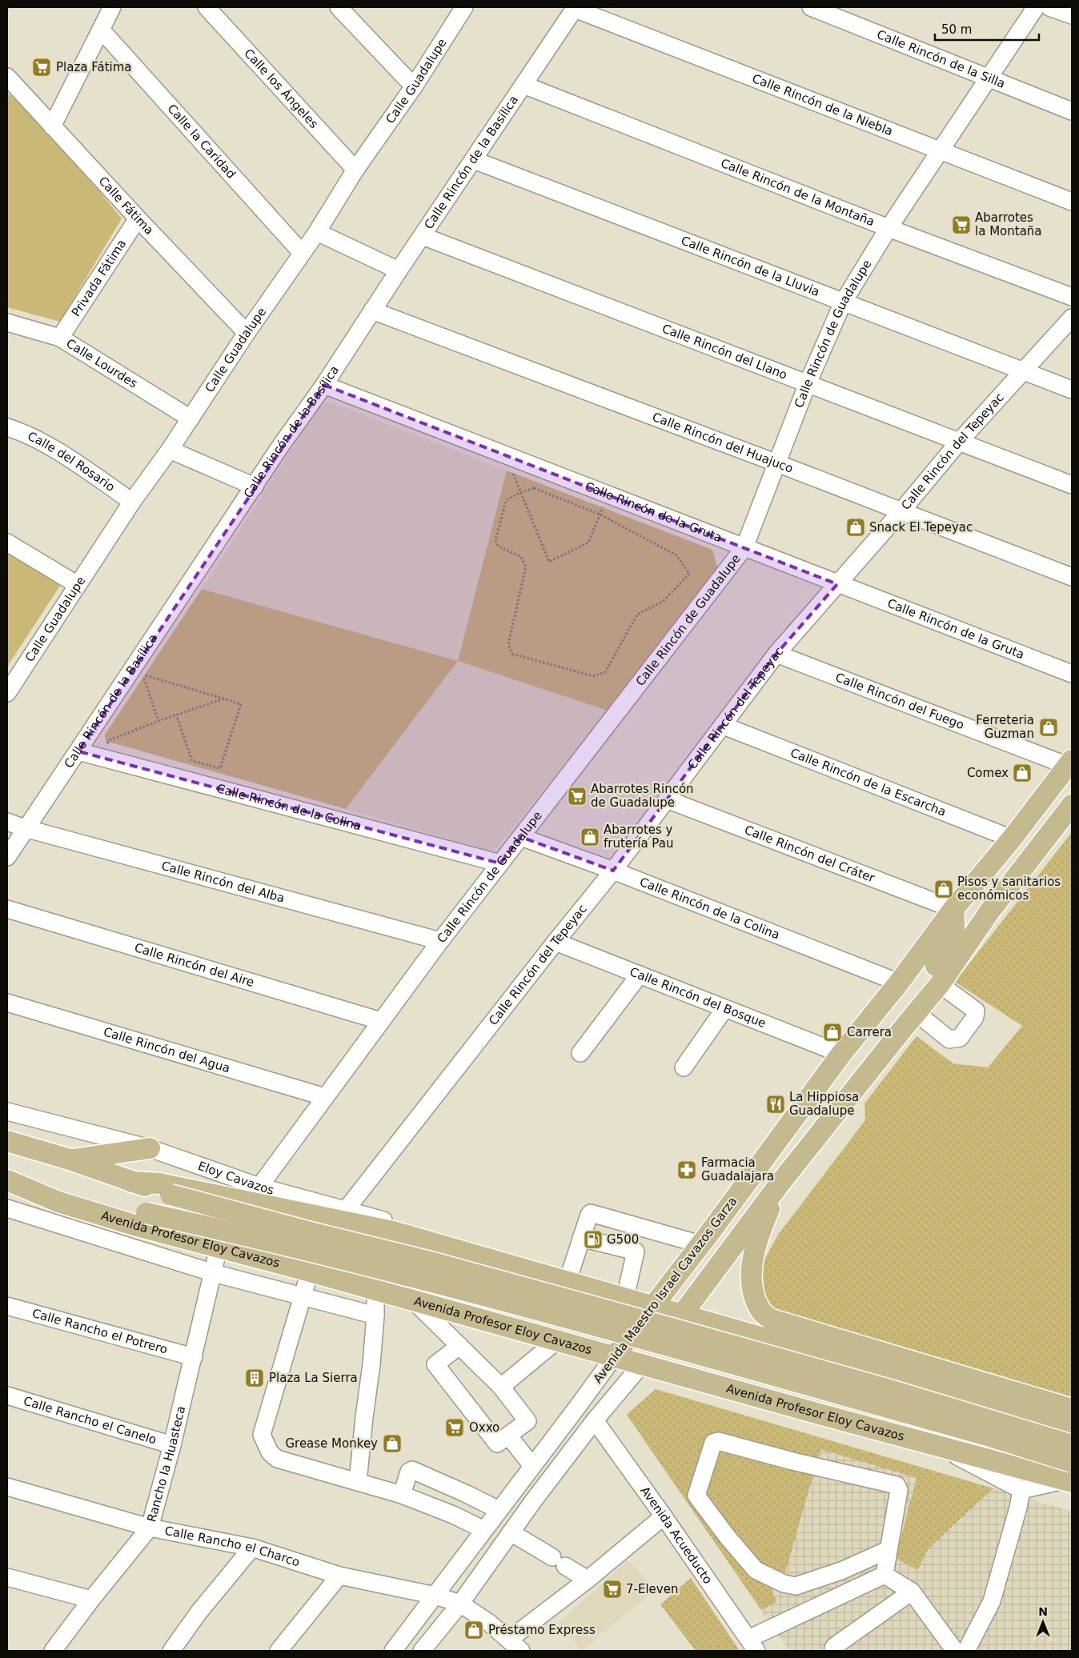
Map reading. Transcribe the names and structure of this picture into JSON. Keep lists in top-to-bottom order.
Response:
{
  "streets": {
    "main road": ["Avenida Profesor Eloy Cavazos", "Avenida Maestro Israel Cavazos Garza"],
    "street": [
      "Calle Rincón de la Silla",
      "Calle Guadalupe",
      "Calle los Ángeles",
      "Calle Rincón de la Niebla",
      "Calle la Caridad",
      "Calle Rincón de la Basílica",
      "Calle Rincón de la Montaña",
      "Calle Fátima",
      "Calle Rincón de la Lluvia",
      "Privada Fátima",
      "Calle Rincón de Guadalupe",
      "Calle Rincón del Llano",
      "Calle Lourdes",
      "Calle Rincón del Huajuco",
      "Calle Rincón del Tepeyac",
      "Calle del Rosario",
      "Calle Rincón de la Gruta",
      "Calle Rincón del Fuego",
      "Calle Rincón de la Escarcha",
      "Calle Rincón de la Colina",
      "Calle Rincón del Cráter",
      "Calle Rincón del Alba",
      "Calle Rincón del Aire",
      "Calle Rincón del Bosque",
      "Calle Rincón del Agua",
      "Eloy Cavazos",
      "Calle Rancho el Potrero",
      "Calle Rancho el Canelo",
      "Rancho la Huasteca",
      "Avenida Acueducto",
      "Calle Rancho el Charco"
    ]
  },
  "crossings": [
    ["Calle Rincón de la Silla", "Calle Rincón de Guadalupe"],
    ["Calle Guadalupe", "Calle los Ángeles"],
    ["Calle Guadalupe", "Calle la Caridad"],
    ["Calle Guadalupe", "Calle Fátima"],
    ["Calle Guadalupe", "Calle Lourdes"],
    ["Calle Guadalupe", "Calle del Rosario"],
    ["Calle Rincón de la Niebla", "Calle Rincón de la Basílica"],
    ["Calle Rincón de la Niebla", "Calle Rincón de Guadalupe"],
    ["Calle Rincón de la Basílica", "Calle Rincón de la Montaña"],
    ["Calle Rincón de la Basílica", "Calle Rincón de la Lluvia"],
    ["Calle Rincón de la Basílica", "Calle Rincón del Llano"],
    ["Calle Rincón de la Basílica", "Calle Rincón del Huajuco"],
    ["Calle Rincón de la Basílica", "Calle Rincón de la Gruta"],
    ["Calle Rincón de la Basílica", "Calle Rincón de la Colina"],
    ["Calle Rincón de la Basílica", "Calle Rincón del Alba"],
    ["Calle Rincón de la Montaña", "Calle Rincón de Guadalupe"],
    ["Calle Fátima", "Privada Fátima"],
    ["Calle Rincón de la Lluvia", "Calle Rincón de Guadalupe"],
    ["Calle Rincón de la Lluvia", "Calle Rincón del Tepeyac"],
    ["Privada Fátima", "Calle Lourdes"],
    ["Calle Rincón de Guadalupe", "Calle Rincón del Llano"],
    ["Calle Rincón de Guadalupe", "Calle Rincón del Huajuco"],
    ["Calle Rincón de Guadalupe", "Calle Rincón de la Gruta"],
    ["Calle Rincón de Guadalupe", "Calle Rincón de la Colina"],
    ["Calle Rincón de Guadalupe", "Calle Rincón del Alba"],
    ["Calle Rincón de Guadalupe", "Calle Rincón del Aire"],
    ["Calle Rincón de Guadalupe", "Calle Rincón del Agua"],
    ["Calle Rincón de Guadalupe", "Eloy Cavazos"],
    ["Calle Rincón del Llano", "Calle Rincón del Tepeyac"],
    ["Calle Rincón del Huajuco", "Calle Rincón del Tepeyac"],
    ["Calle Rincón del Tepeyac", "Calle Rincón de la Gruta"],
    ["Calle Rincón del Tepeyac", "Calle Rincón del Fuego"],
    ["Calle Rincón del Tepeyac", "Calle Rincón de la Escarcha"],
    ["Calle Rincón del Tepeyac", "Calle Rincón de la Colina"],
    ["Calle Rincón del Tepeyac", "Calle Rincón del Cráter"],
    ["Calle Rincón del Tepeyac", "Calle Rincón del Bosque"],
    ["Calle Rincón del Tepeyac", "Eloy Cavazos"],
    ["Calle Rincón del Fuego", "Avenida Maestro Israel Cavazos Garza"],
    ["Calle Rincón de la Escarcha", "Avenida Maestro Israel Cavazos Garza"],
    ["Calle Rincón de la Colina", "Avenida Maestro Israel Cavazos Garza"],
    ["Calle Rincón del Cráter", "Avenida Maestro Israel Cavazos Garza"],
    ["Calle Rincón del Bosque", "Avenida Maestro Israel Cavazos Garza"],
    ["Avenida Profesor Eloy Cavazos", "Avenida Maestro Israel Cavazos Garza"],
    ["Avenida Profesor Eloy Cavazos", "Rancho la Huasteca"],
    ["Avenida Maestro Israel Cavazos Garza", "Avenida Acueducto"],
    ["Avenida Maestro Israel Cavazos Garza", "Calle Rancho el Charco"],
    ["Calle Rancho el Potrero", "Rancho la Huasteca"],
    ["Calle Rancho el Canelo", "Rancho la Huasteca"],
    ["Rancho la Huasteca", "Calle Rancho el Charco"]
  ],
  "places": {
    "supermarket": [
      "Plaza Fátima",
      "Abarrotes la Montaña",
      "Abarrotes Rincón de Guadalupe",
      "Oxxo",
      "7-Eleven"
    ],
    "shop": [
      "Snack El Tepeyac",
      "Ferreteria Guzman",
      "Comex",
      "Abarrotes y frutería Pau",
      "Pisos y sanitarios económicos",
      "Carrera",
      "Grease Monkey",
      "Préstamo Express"
    ],
    "restaurant": ["La Hippiosa Guadalupe"],
    "pharmacy": ["Farmacia Guadalajara"],
    "fuel station": ["G500"],
    "building": ["Plaza La Sierra"]
  },
  "scale_bar": "50 m",
  "north": "top"
}
